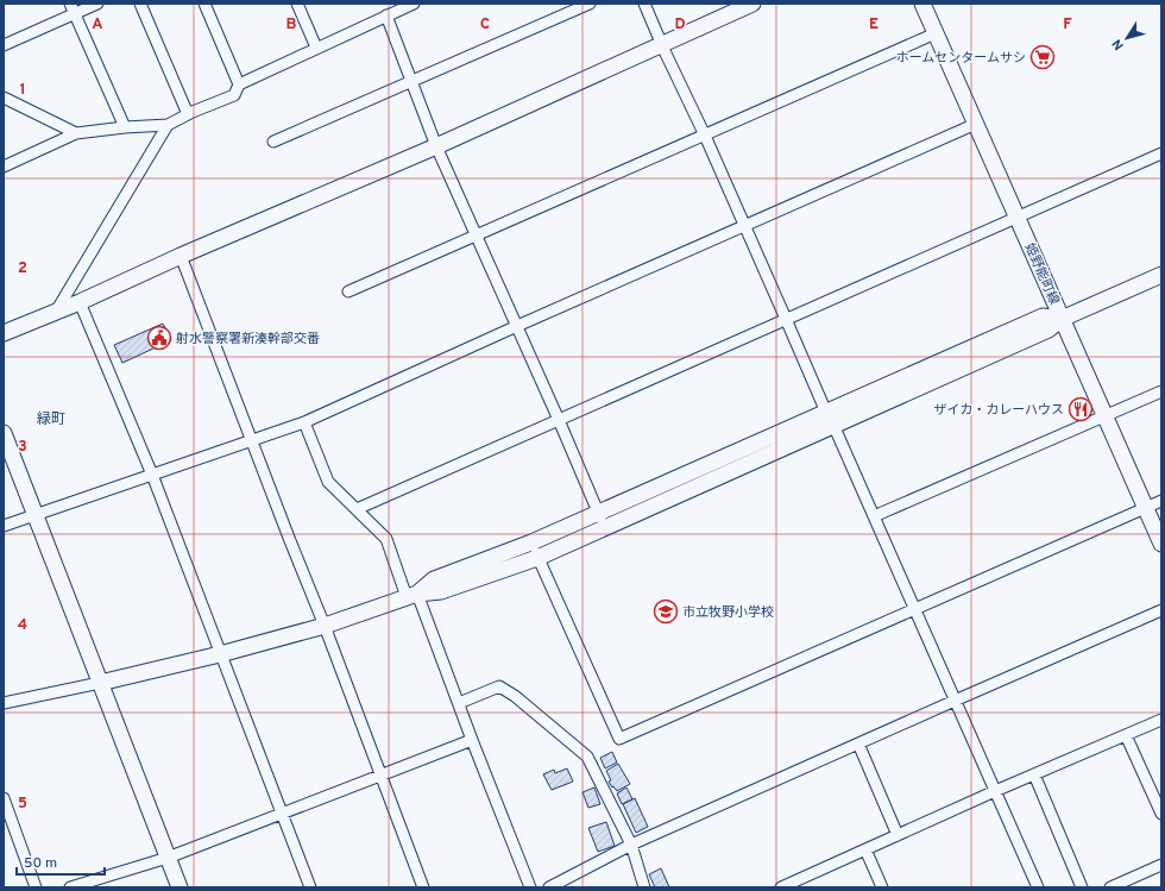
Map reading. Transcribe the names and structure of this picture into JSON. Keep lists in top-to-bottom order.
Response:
{
  "streets": {
    "street": ["姫野能町線"]
  },
  "districts": ["緑町"],
  "places": {
    "supermarket": ["ホームセンタームサシ"],
    "public building": ["射水警察署新湊幹部交番"],
    "restaurant": ["ザイカ・カレーハウス"],
    "school or university": ["市立牧野小学校"]
  },
  "scale_bar": "50 m",
  "north": "bottom left",
  "grid": {
    "columns": [
      "A",
      "B",
      "C",
      "D",
      "E",
      "F"
    ],
    "rows": [
      "1",
      "2",
      "3",
      "4",
      "5"
    ]
  }
}
